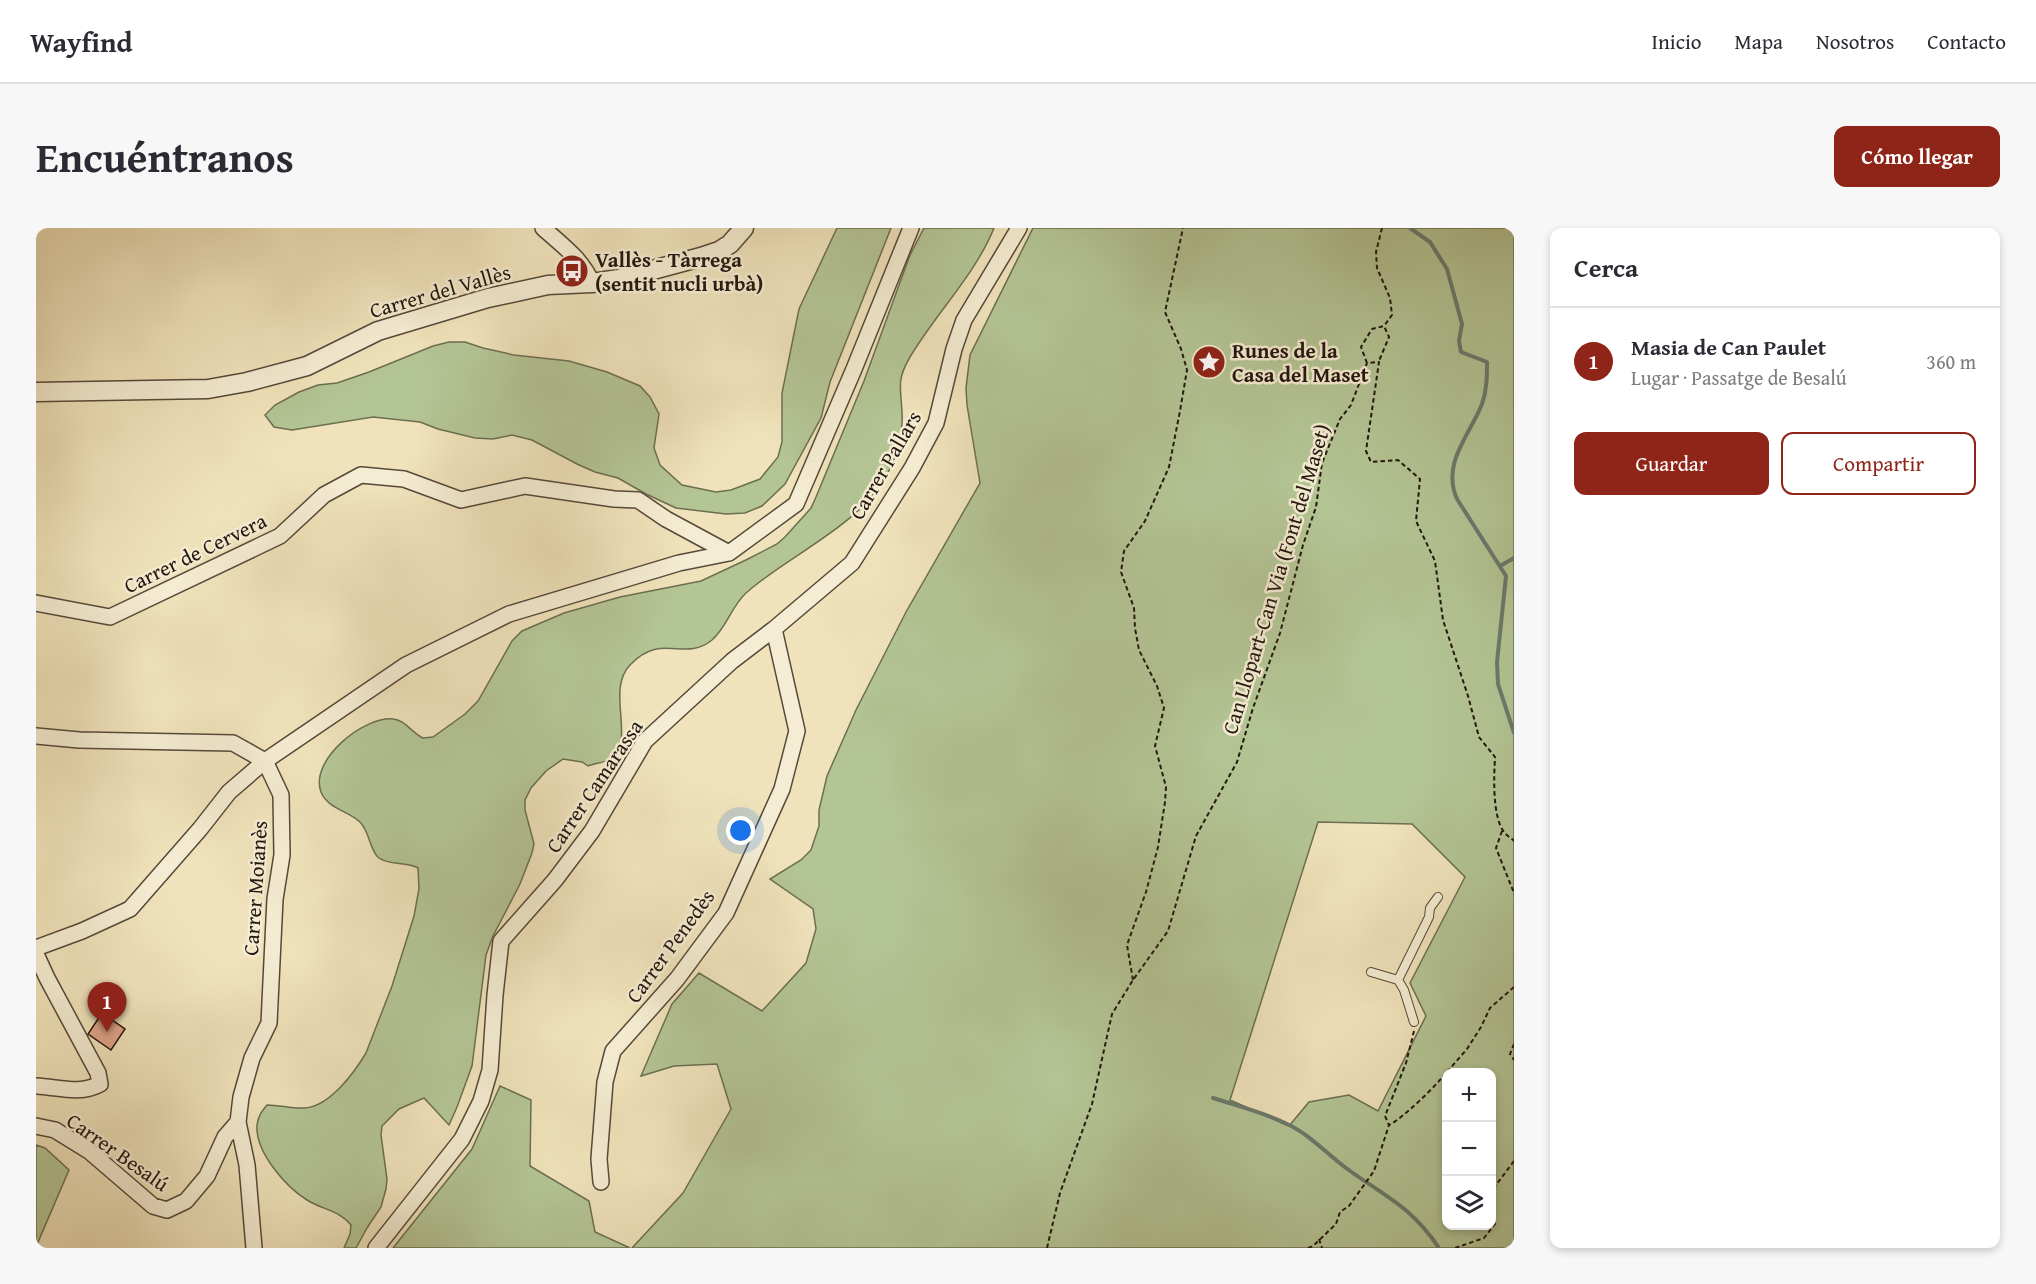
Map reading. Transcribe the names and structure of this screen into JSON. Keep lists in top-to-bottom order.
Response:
{
  "streets": {
    "street": [
      "Carrer del Vallès",
      "Carrer Pallars",
      "Carrer de Cervera",
      "Carrer Camarassa",
      "Carrer Moianès",
      "Carrer Penedès",
      "Carrer Besalú"
    ],
    "path": ["Can Llopart-Can Via (Font del Maset)"]
  },
  "crossings": [
    ["Carrer Pallars", "Carrer Camarassa"],
    ["Carrer Pallars", "Carrer Penedès"],
    ["Carrer Camarassa", "Carrer Penedès"],
    ["Carrer Moianès", "Carrer Besalú"]
  ],
  "places": {
    "bus stop": ["Vallès - Tàrrega (sentit nucli urbà)"],
    "place": ["Runes de la Casa del Maset"]
  },
  "page": {
    "header": "Wayfind",
    "nav": [
      "Inicio",
      "Mapa",
      "Nosotros",
      "Contacto"
    ],
    "title": "Encuéntranos",
    "buttons": [
      "Cómo llegar",
      ["Guardar", "Compartir"]
    ],
    "heading": "Cerca",
    "list": [
      {
        "mark": "1",
        "name": "Masia de Can Paulet",
        "note": "Lugar · Passatge de Besalú",
        "value": "360 m"
      }
    ],
    "pins": "1",
    "map_buttons": ["+", "−"]
  }
}
